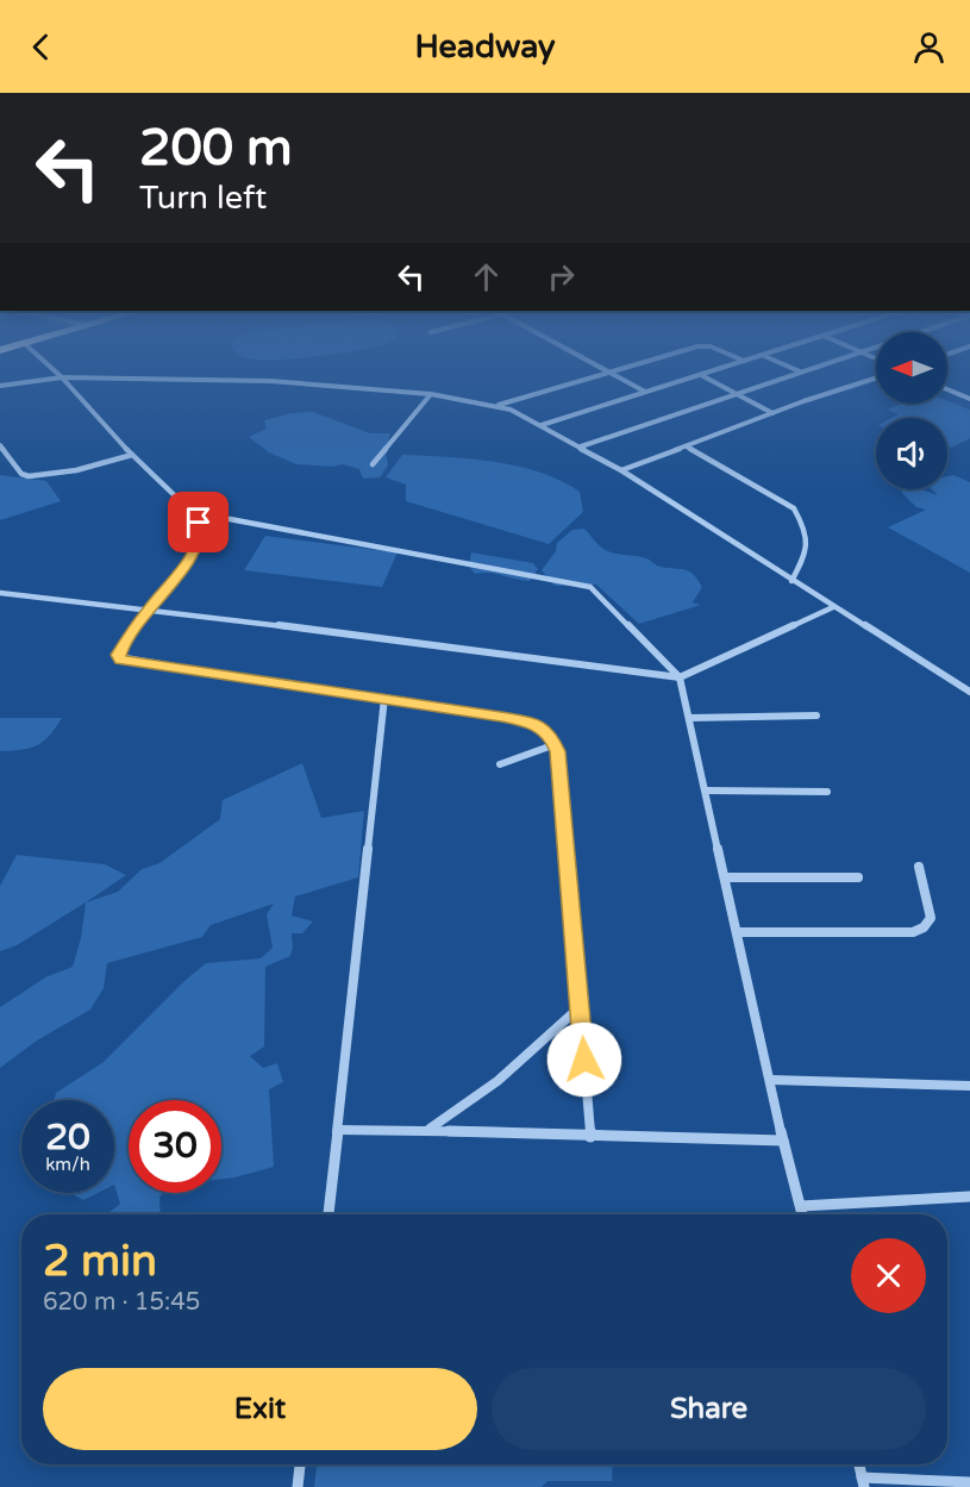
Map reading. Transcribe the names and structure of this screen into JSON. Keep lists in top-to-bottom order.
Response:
{
  "north": "left",
  "page": {
    "header": "Headway",
    "turn": ["200 m", "Turn left"],
    "speed": "20 km/h",
    "limit": "30",
    "heading": ["2 min", "620 m · 15:45"],
    "buttons": ["Exit", "Share"]
  }
}
